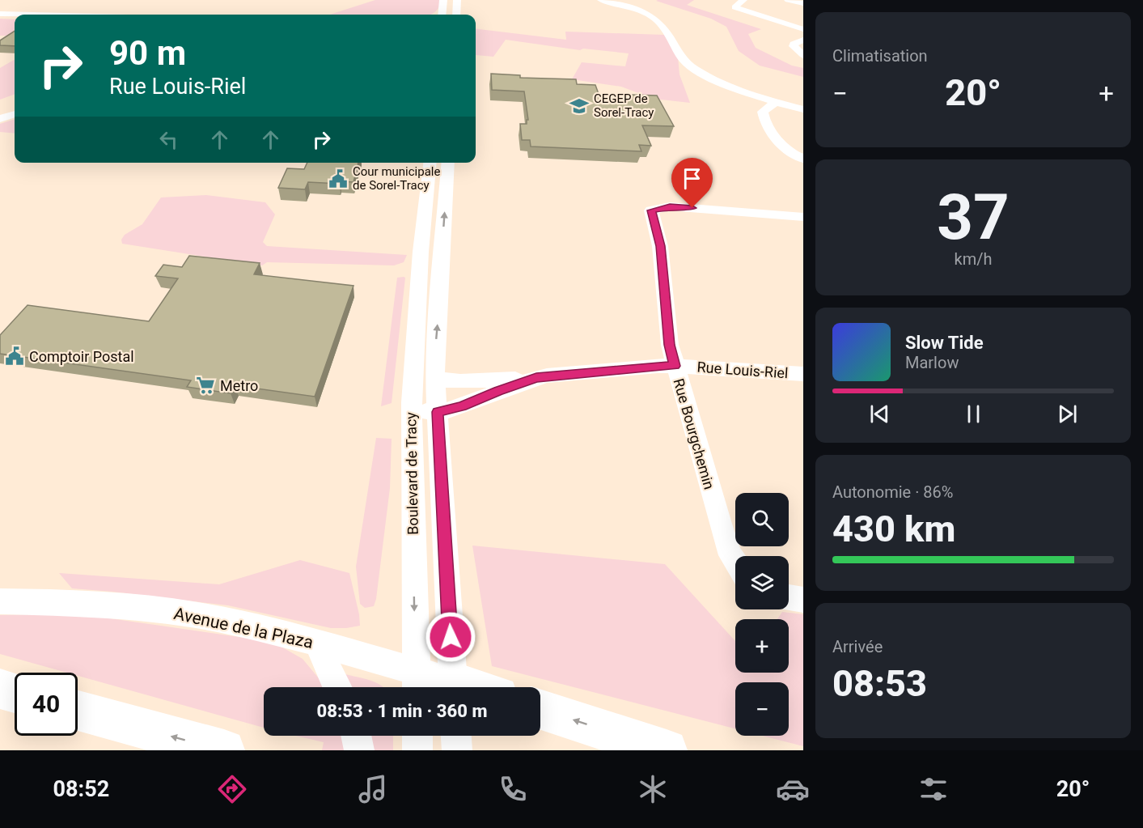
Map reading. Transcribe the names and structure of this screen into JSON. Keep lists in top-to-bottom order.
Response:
{
  "streets": {
    "street": [
      "Rue Louis-Riel",
      "Rue Bourgchemin",
      "Boulevard de Tracy",
      "Avenue de la Plaza"
    ]
  },
  "crossings": [
    ["Rue Louis-Riel", "Rue Bourgchemin"],
    ["Rue Louis-Riel", "Boulevard de Tracy"],
    ["Boulevard de Tracy", "Avenue de la Plaza"]
  ],
  "places": {
    "school or university": ["CEGEP de Sorel-Tracy"],
    "public building": ["Cour municipale de Sorel-Tracy", "Comptoir Postal"],
    "supermarket": ["Metro"]
  },
  "page": {
    "tile": [
      "Climatisation",
      ["37", "km/h"],
      ["Autonomie · 86%", "430 km"],
      ["Arrivée", "08:53"]
    ],
    "turn": ["90 m", "Rue Louis-Riel"],
    "heat": ["−", "20°", "+"],
    "song": ["Slow Tide", "Marlow"],
    "map_buttons": ["+", "−"],
    "limit": "40",
    "trip": "08:53 · 1 min · 360 m",
    "tabs": ["08:52", "20°"]
  }
}
